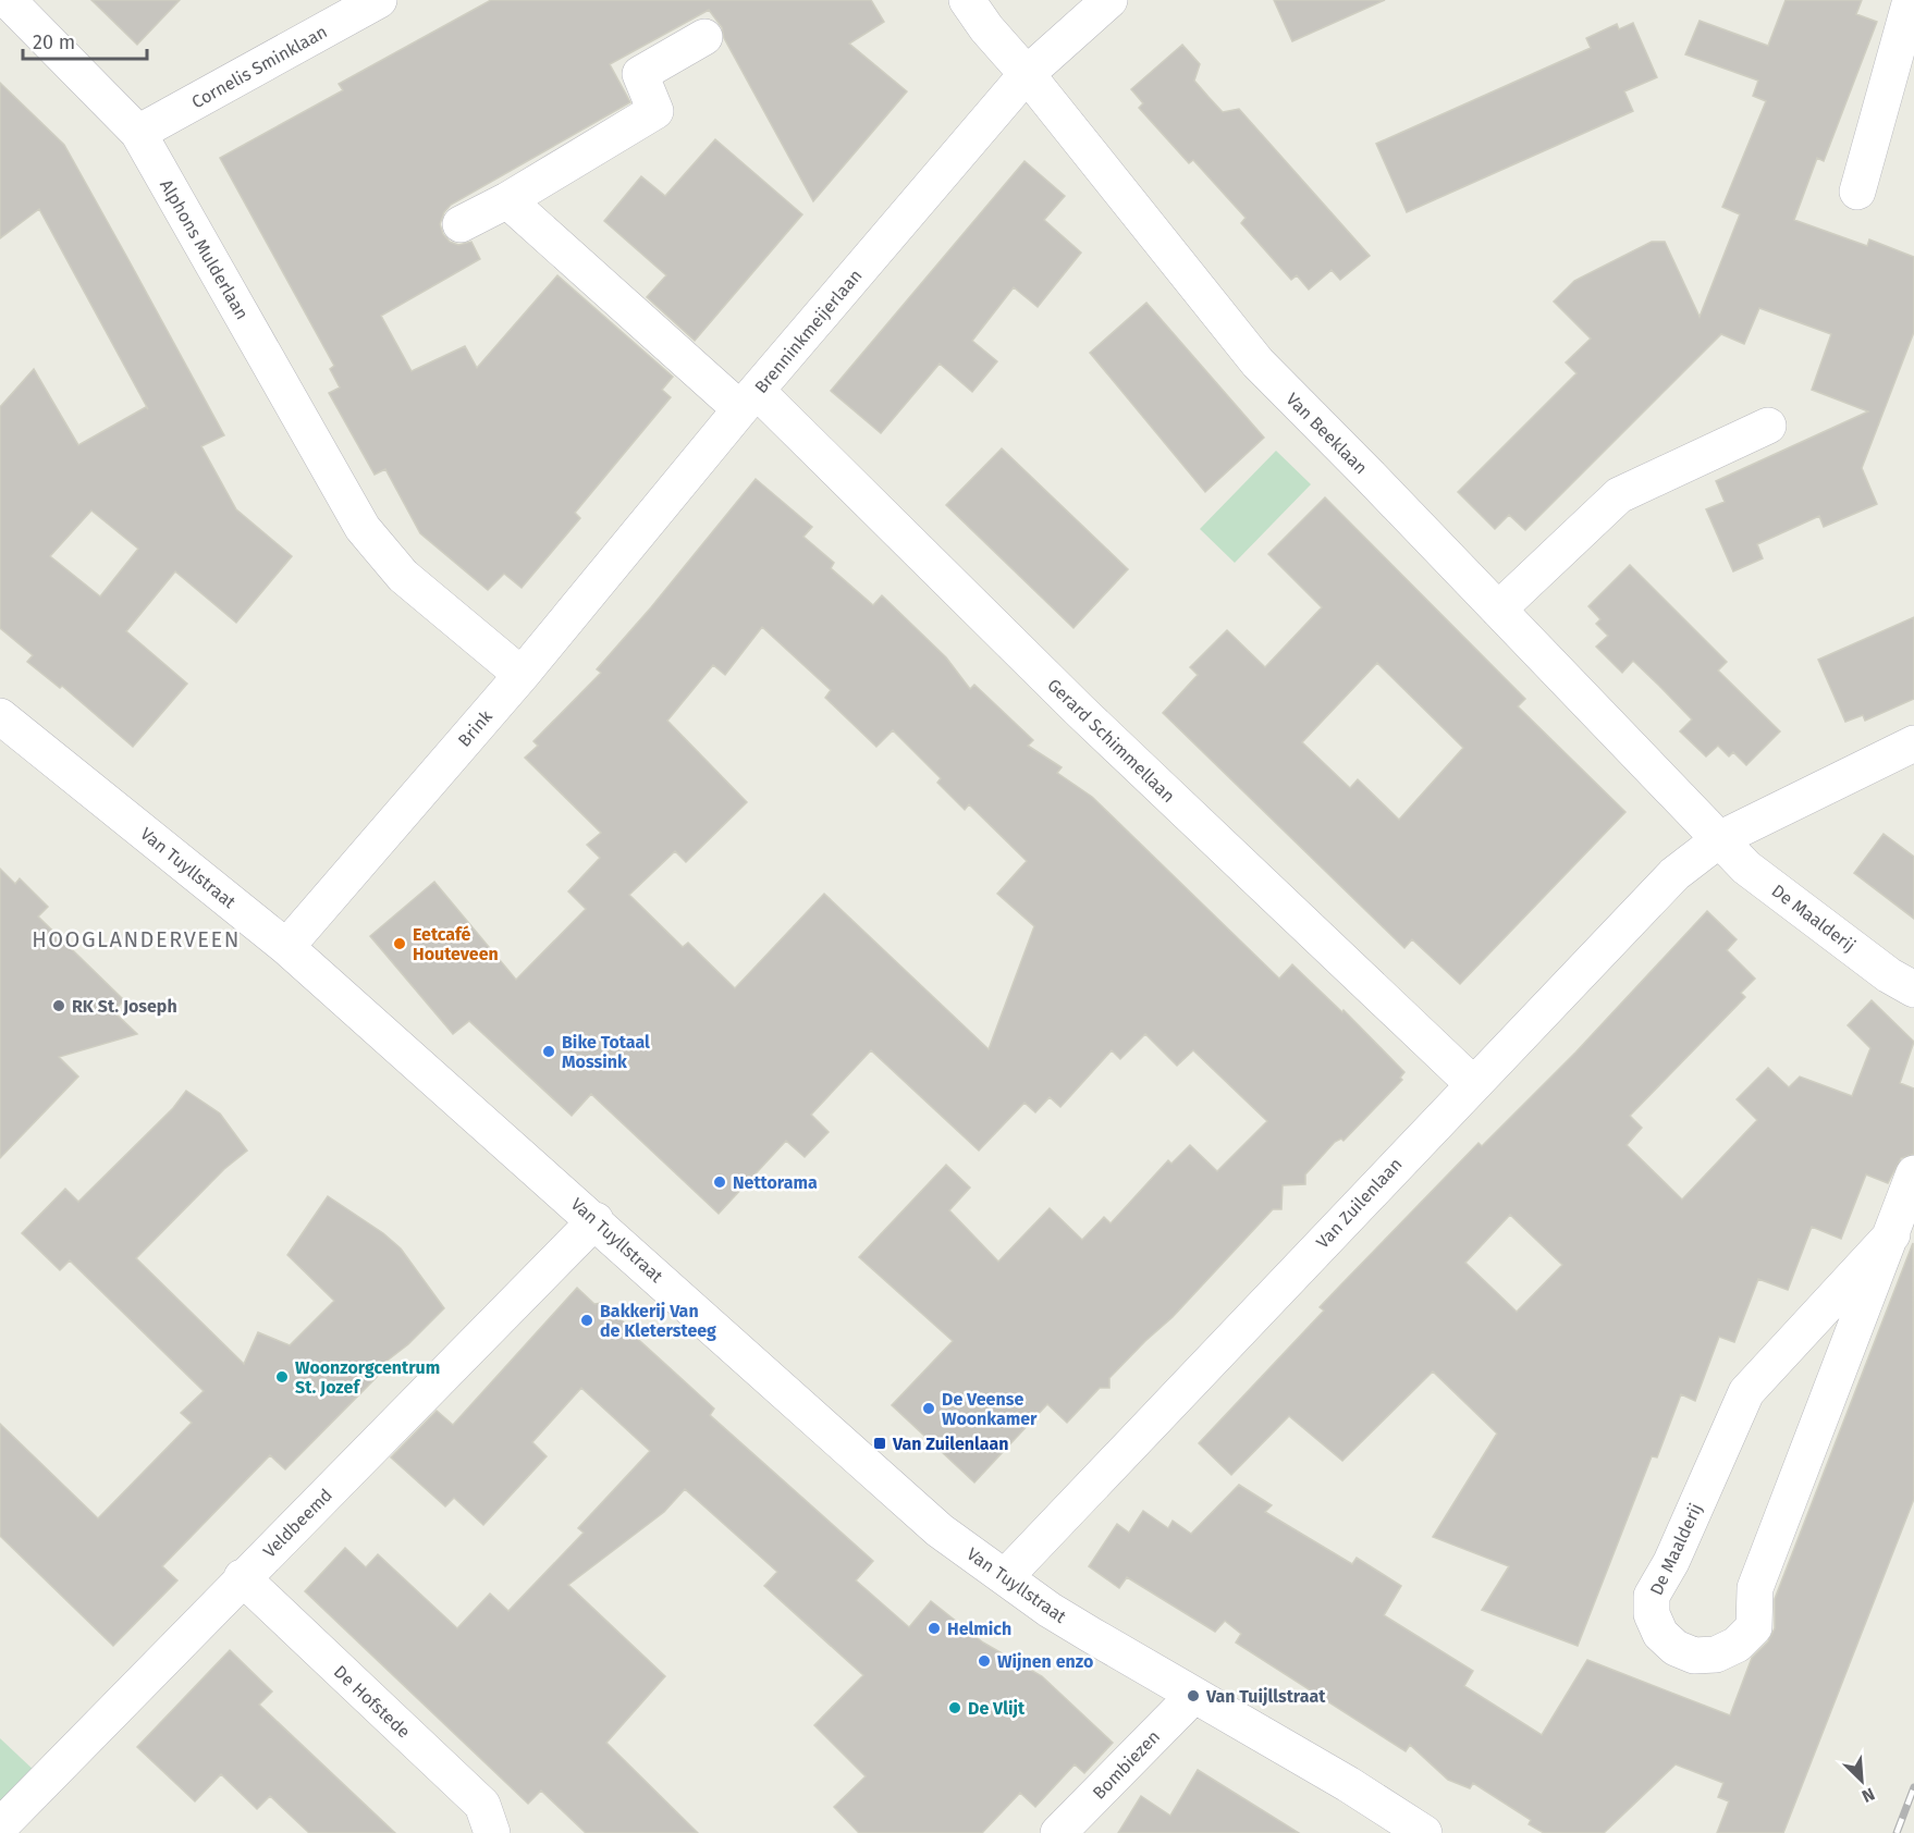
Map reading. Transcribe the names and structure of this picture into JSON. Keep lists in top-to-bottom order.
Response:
{
  "streets": {
    "street": [
      "Cornelis Sminklaan",
      "Alphons Mulderlaan",
      "Brenninkmeijerlaan",
      "Van Beeklaan",
      "Brink",
      "Gerard Schimmellaan",
      "Van Tuyllstraat",
      "De Maalderij",
      "Van Zuilenlaan",
      "Veldbeemd",
      "De Hofstede",
      "Bombiezen"
    ]
  },
  "crossings": [
    ["Cornelis Sminklaan", "Alphons Mulderlaan"],
    ["Alphons Mulderlaan", "Brenninkmeijerlaan"],
    ["Alphons Mulderlaan", "Brink"],
    ["Brenninkmeijerlaan", "Van Beeklaan"],
    ["Brenninkmeijerlaan", "Brink"],
    ["Brenninkmeijerlaan", "Gerard Schimmellaan"],
    ["Van Beeklaan", "De Maalderij"],
    ["Van Beeklaan", "Van Zuilenlaan"],
    ["Brink", "Van Tuyllstraat"],
    ["Gerard Schimmellaan", "Van Zuilenlaan"],
    ["Van Tuyllstraat", "Van Zuilenlaan"],
    ["Van Tuyllstraat", "Veldbeemd"],
    ["Van Tuyllstraat", "Bombiezen"],
    ["De Maalderij", "Van Zuilenlaan"],
    ["Veldbeemd", "De Hofstede"]
  ],
  "districts": ["HOOGLANDERVEEN"],
  "places": {
    "other": [
      "Eetcafé Houteveen",
      "RK St. Joseph",
      "Bike Totaal Mossink",
      "Nettorama",
      "Bakkerij Van de Kletersteeg",
      "Woonzorgcentrum St. Jozef",
      "De Veense Woonkamer",
      "Helmich",
      "Wijnen enzo",
      "Van Tuijllstraat",
      "De Vlijt"
    ],
    "transit": ["Van Zuilenlaan"]
  },
  "scale_bar": "20 m",
  "north": "bottom right"
}
